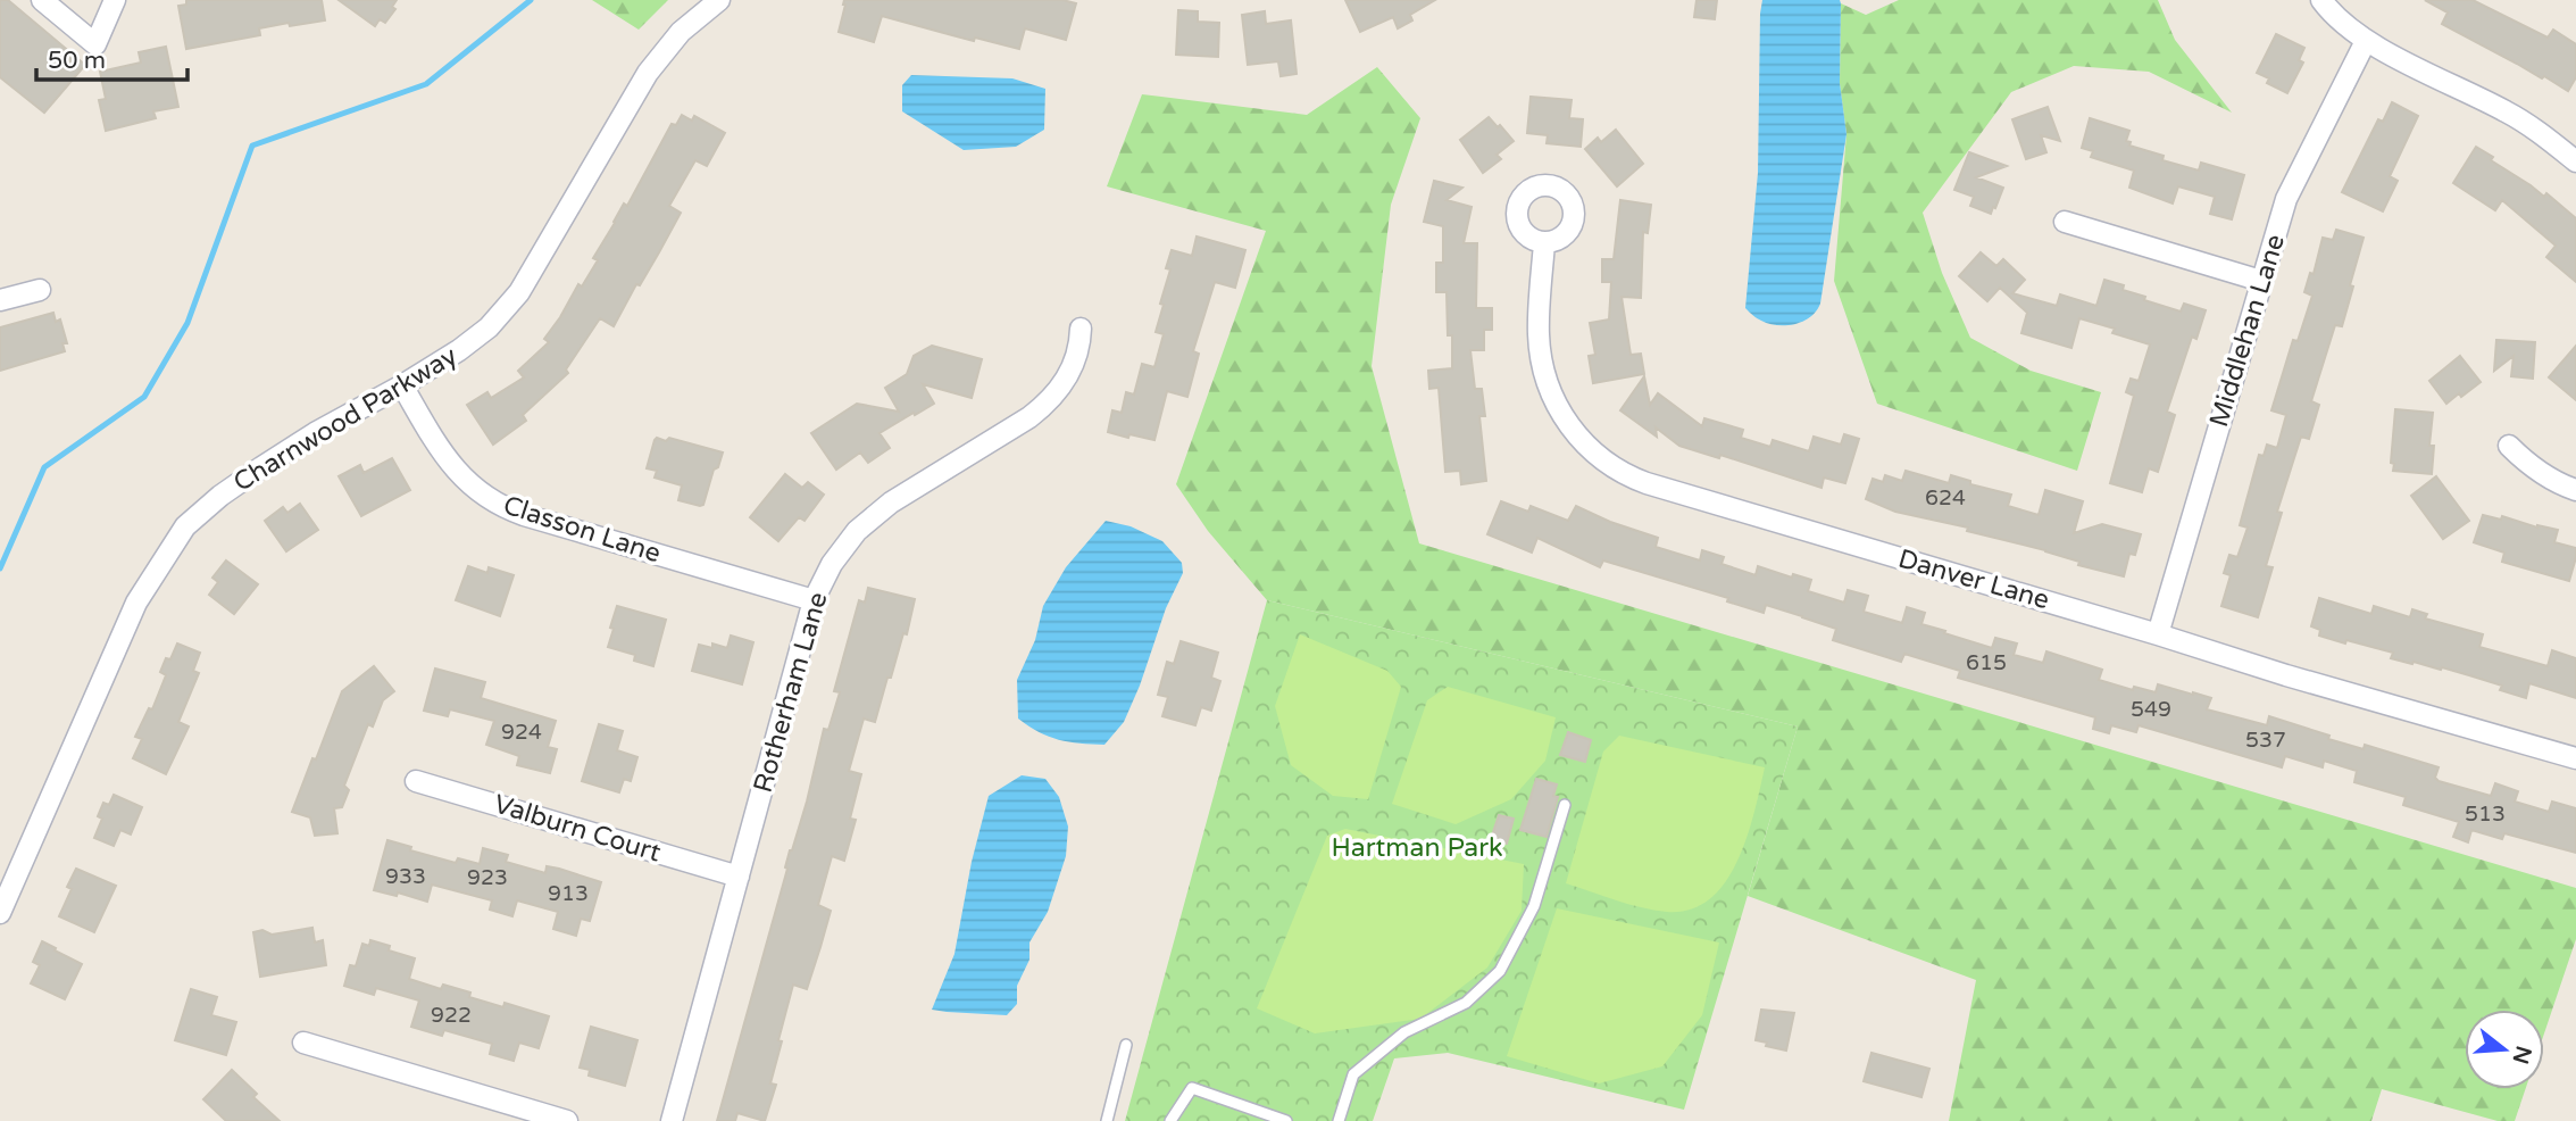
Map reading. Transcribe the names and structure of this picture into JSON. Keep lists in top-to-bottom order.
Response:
{
  "streets": {
    "street": [
      "Middlehan Lane",
      "Charnwood Parkway",
      "Classon Lane",
      "Danver Lane",
      "Rotherham Lane",
      "Valburn Court"
    ]
  },
  "crossings": [
    ["Middlehan Lane", "Danver Lane"],
    ["Charnwood Parkway", "Classon Lane"],
    ["Classon Lane", "Rotherham Lane"],
    ["Rotherham Lane", "Valburn Court"]
  ],
  "parks": ["Hartman Park"],
  "house_numbers": [
    "624",
    "615",
    "549",
    "924",
    "537",
    "513",
    "933",
    "923",
    "913",
    "922"
  ],
  "scale_bar": "50 m",
  "north": "right"
}
